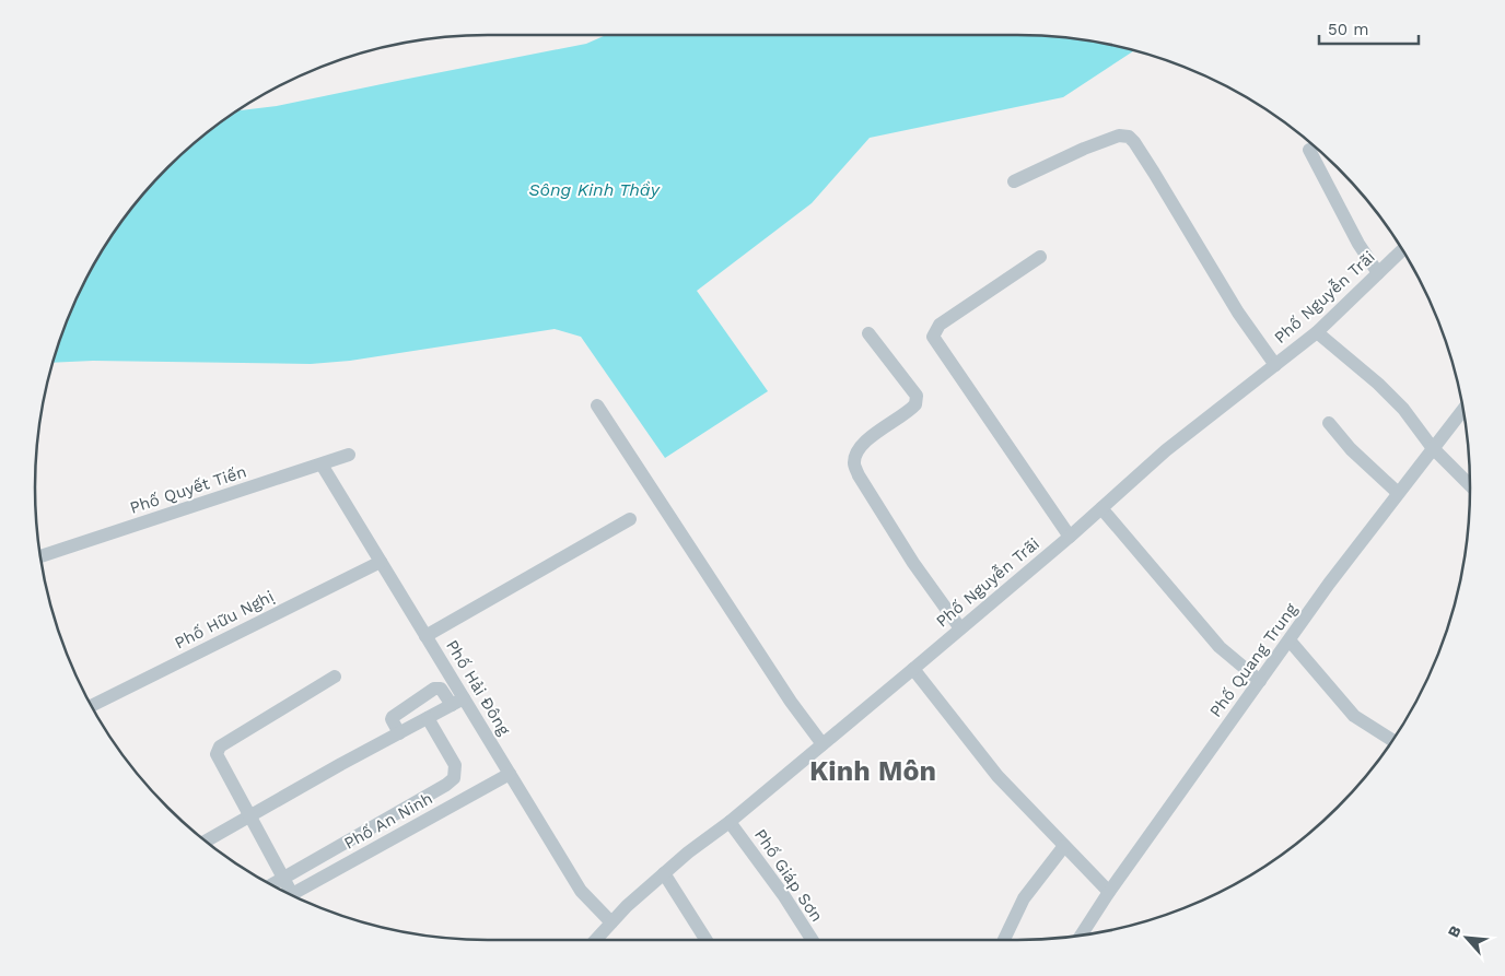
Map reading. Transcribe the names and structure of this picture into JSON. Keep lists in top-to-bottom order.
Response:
{
  "streets": {
    "street": [
      "Phố Nguyễn Trãi",
      "Phố Quyết Tiến",
      "Phố Hữu Nghị",
      "Phố Quang Trung",
      "Phố Hải Đông",
      "Phố An Ninh",
      "Phố Giáp Sơn"
    ]
  },
  "crossings": [
    ["Phố Nguyễn Trãi", "Phố Hải Đông"],
    ["Phố Nguyễn Trãi", "Phố Giáp Sơn"],
    ["Phố Quyết Tiến", "Phố Hải Đông"],
    ["Phố Hữu Nghị", "Phố Hải Đông"],
    ["Phố Hải Đông", "Phố An Ninh"]
  ],
  "districts": ["Kinh Môn"],
  "water": ["Sông Kinh Thầy"],
  "scale_bar": "50 m",
  "north": "top left"
}
